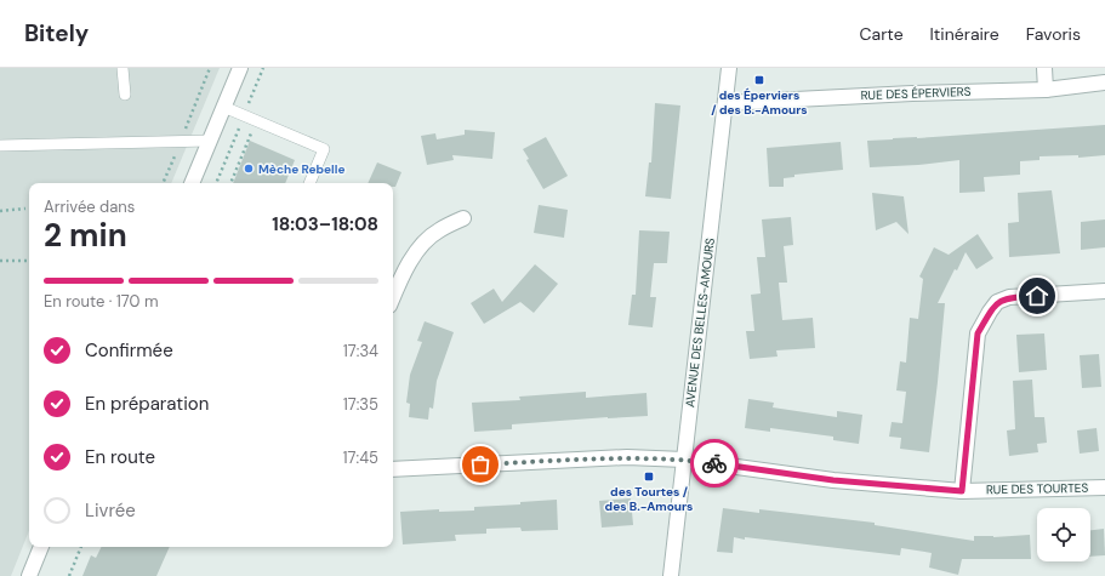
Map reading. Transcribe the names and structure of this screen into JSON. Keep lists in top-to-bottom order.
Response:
{
  "streets": {
    "street": ["RUE DES ÉPERVIERS", "AVENUE DES BELLES-AMOURS", "RUE DES TOURTES"]
  },
  "crossings": [
    ["RUE DES ÉPERVIERS", "AVENUE DES BELLES-AMOURS"],
    ["AVENUE DES BELLES-AMOURS", "RUE DES TOURTES"]
  ],
  "places": {
    "transit": ["des Éperviers / des B.-Amours", "des Tourtes / des B.-Amours"],
    "other": ["Mèche Rebelle"]
  },
  "page": {
    "header": "Bitely",
    "nav": ["Carte", "Itinéraire", "Favoris"],
    "heading": ["2 min", "Arrivée dans", "18:03–18:08"],
    "bar": "En route · 170 m",
    "list": [
      ["Confirmée", "17:34"],
      ["En préparation", "17:35"],
      ["En route", "17:45"],
      "Livrée"
    ]
  }
}
